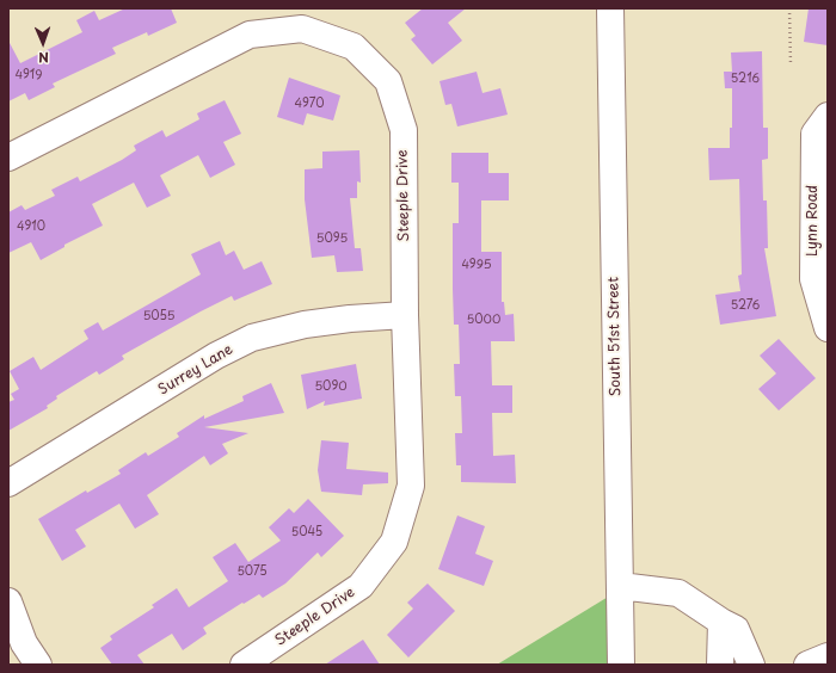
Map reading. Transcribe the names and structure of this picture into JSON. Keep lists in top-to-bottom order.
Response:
{
  "streets": {
    "street": [
      "Steeple Drive",
      "Lynn Road",
      "South 51st Street",
      "Surrey Lane"
    ]
  },
  "crossings": [
    ["Steeple Drive", "Surrey Lane"]
  ],
  "house_numbers": [
    "4919",
    "5216",
    "4970",
    "4910",
    "5095",
    "4995",
    "5276",
    "5055",
    "5000",
    "5090",
    "5045",
    "5075"
  ],
  "north": "bottom"
}
